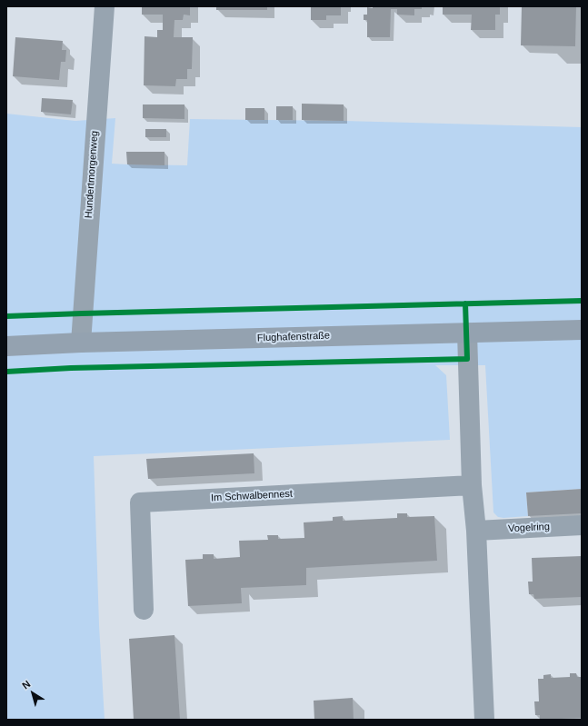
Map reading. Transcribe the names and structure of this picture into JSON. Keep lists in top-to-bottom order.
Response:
{
  "streets": {
    "street": [
      "Hundertmorgenweg",
      "Flughafenstraße",
      "Im Schwalbennest",
      "Vogelring"
    ]
  },
  "crossings": [
    ["Hundertmorgenweg", "Flughafenstraße"]
  ],
  "north": "top left"
}
